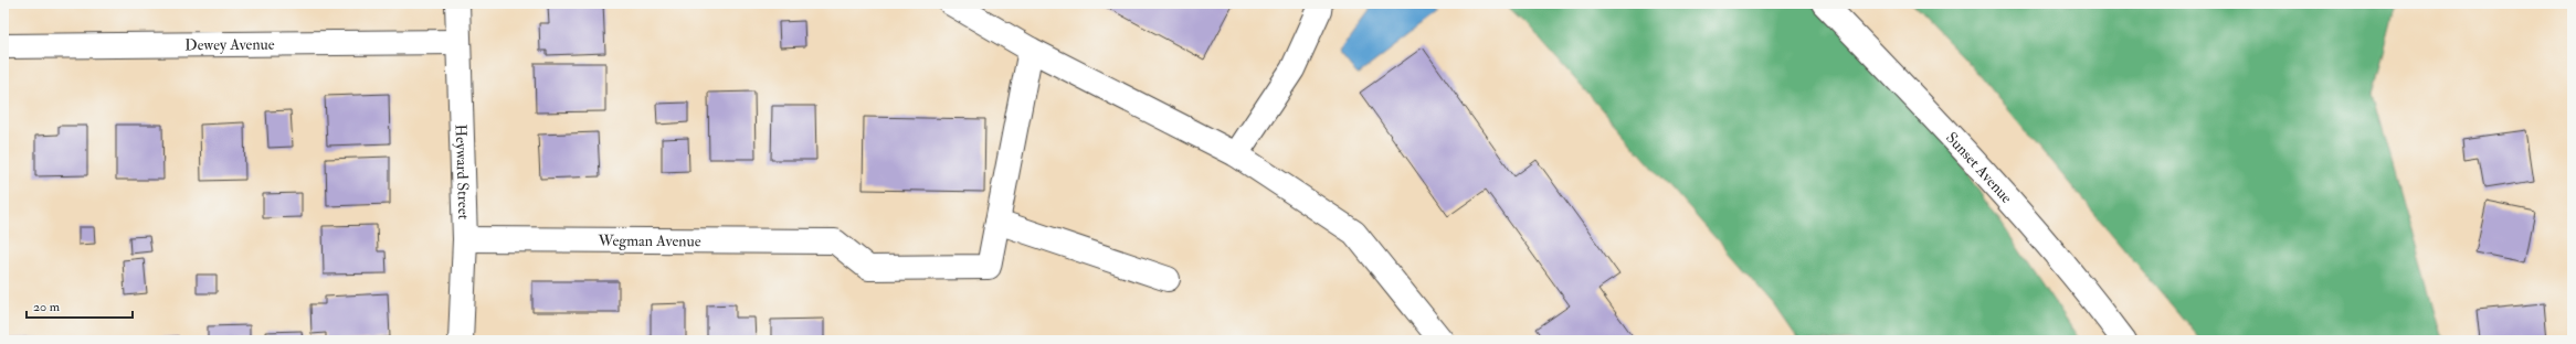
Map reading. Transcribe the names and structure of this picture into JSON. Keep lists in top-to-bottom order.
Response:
{
  "streets": {
    "street": [
      "Dewey Avenue",
      "Sunset Avenue",
      "Heyward Street",
      "Wegman Avenue"
    ]
  },
  "crossings": [
    ["Dewey Avenue", "Heyward Street"],
    ["Heyward Street", "Wegman Avenue"]
  ],
  "scale_bar": "20 m"
}
